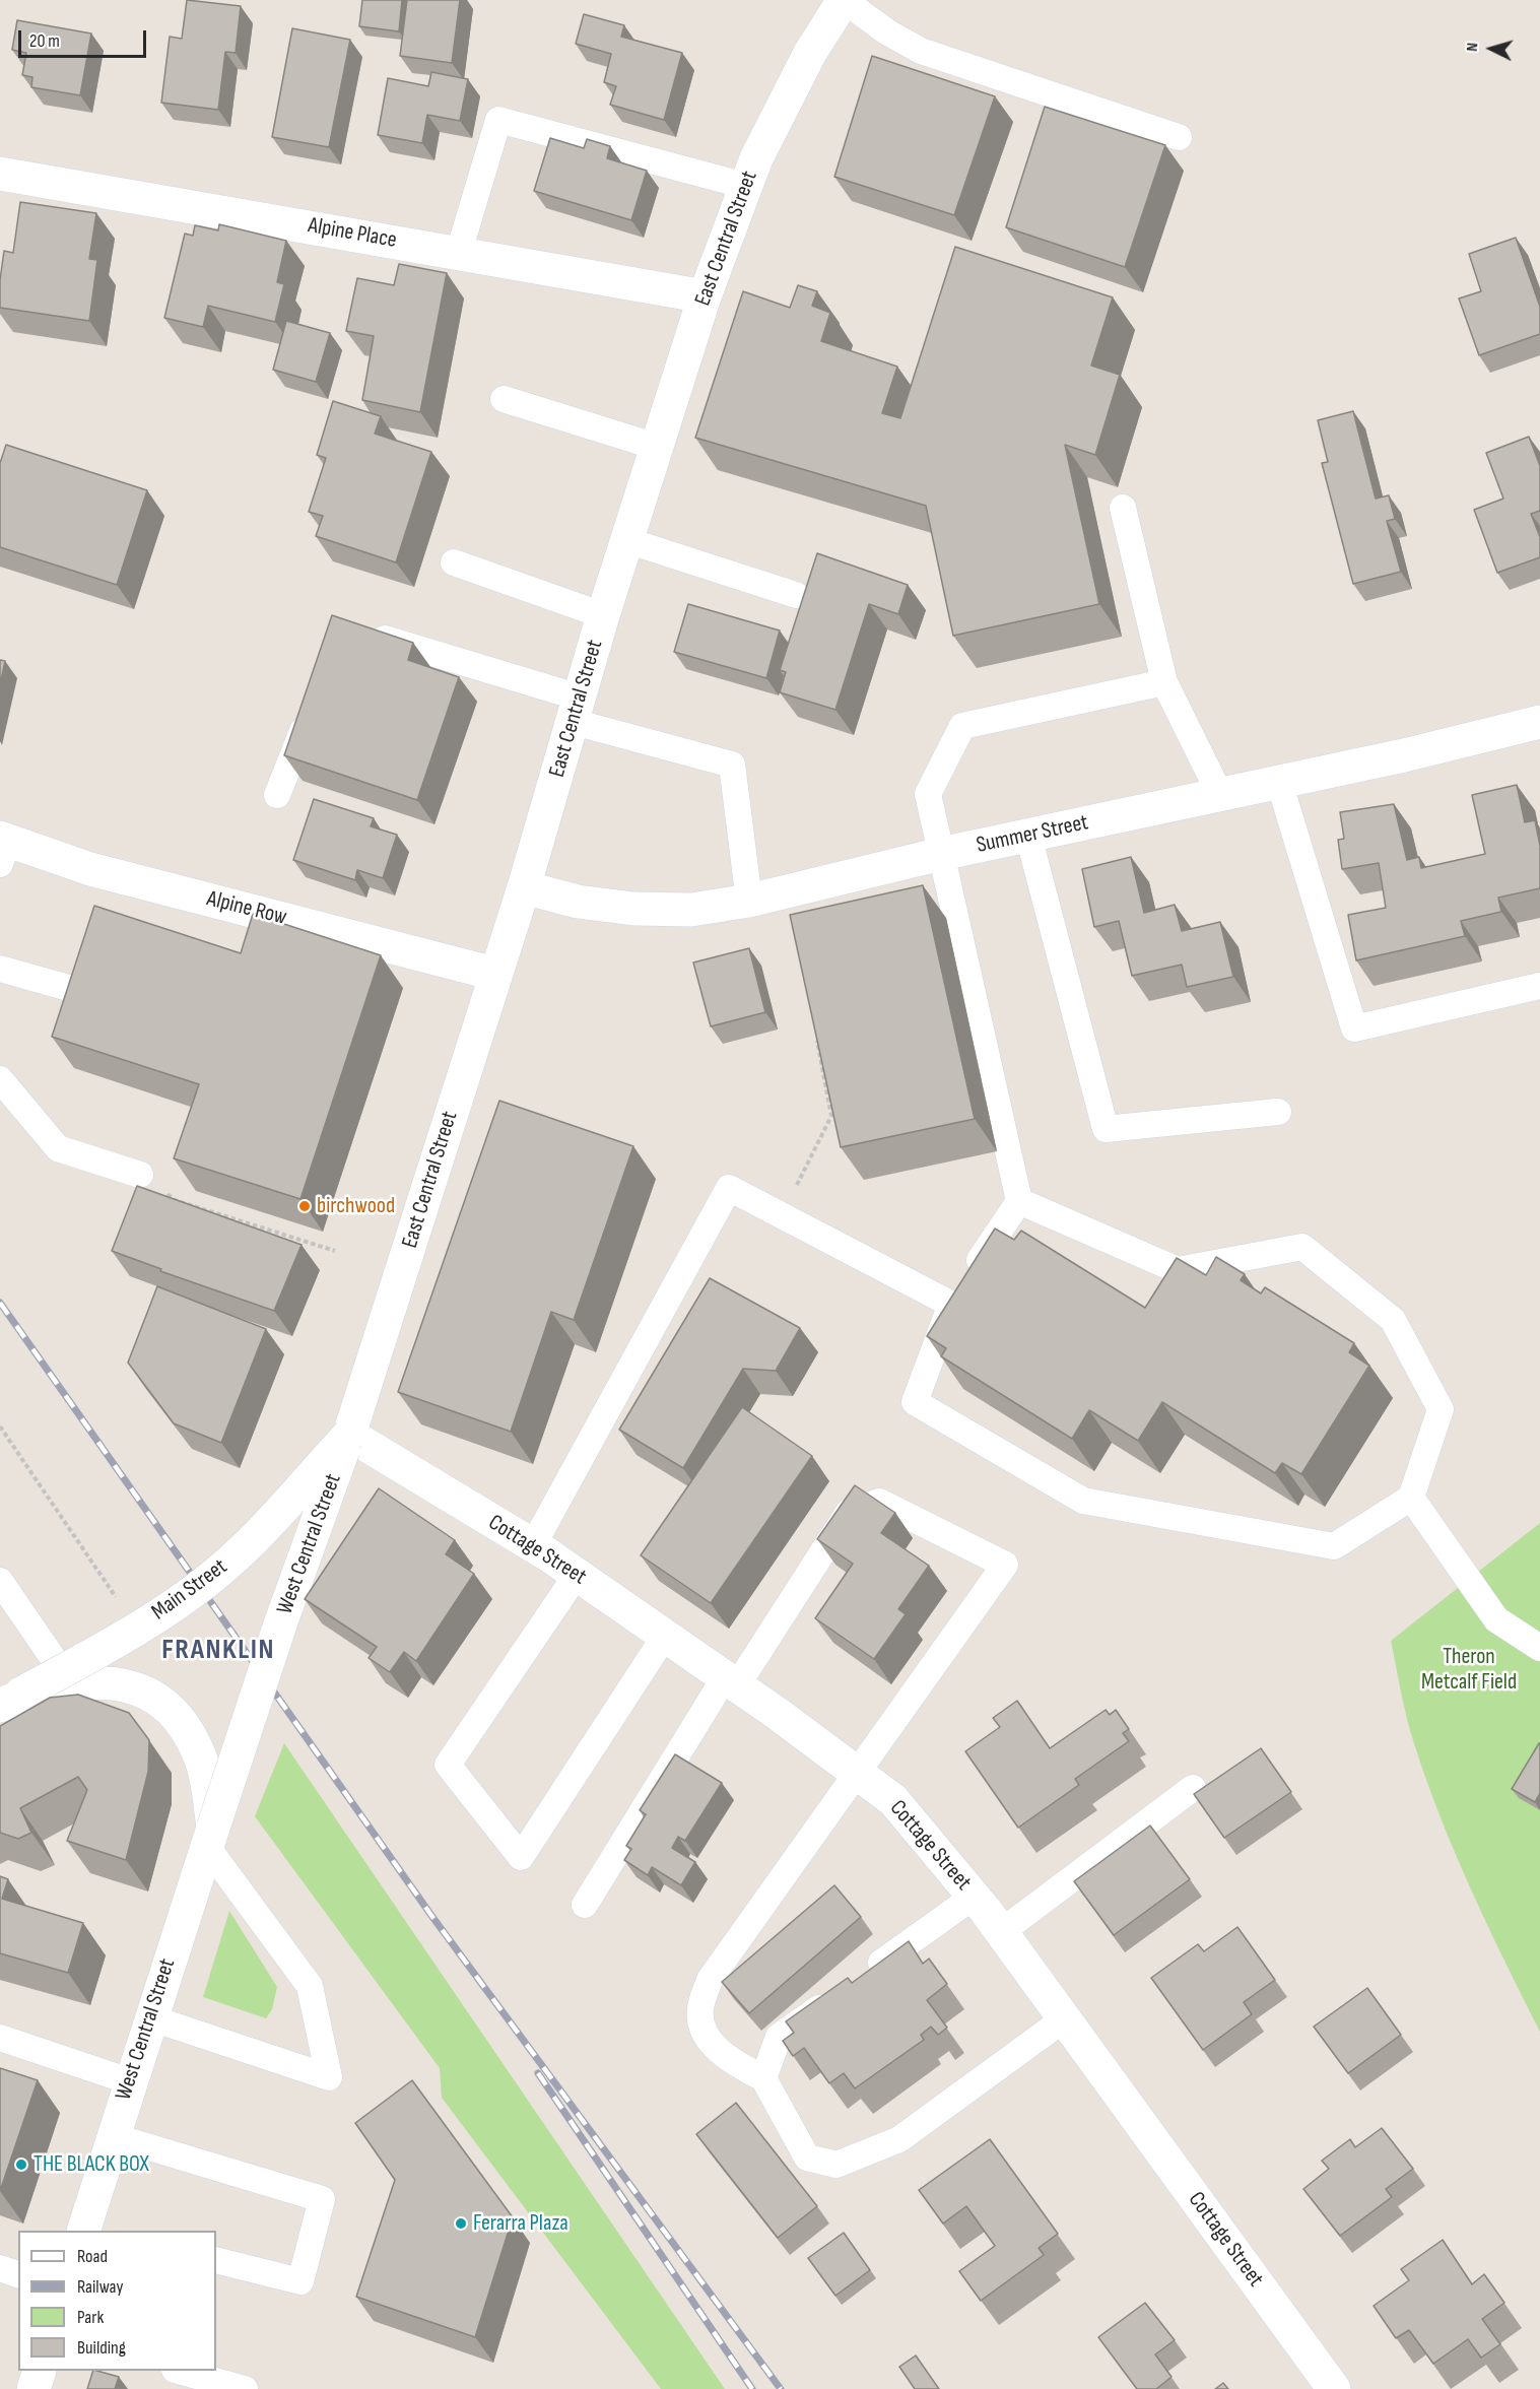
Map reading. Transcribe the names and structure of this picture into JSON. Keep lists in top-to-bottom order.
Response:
{
  "streets": {
    "main road": [
      "Alpine Place",
      "East Central Street",
      "Summer Street",
      "Alpine Row",
      "West Central Street",
      "Cottage Street",
      "Main Street"
    ]
  },
  "crossings": [
    ["Alpine Place", "East Central Street"],
    ["East Central Street", "Summer Street"],
    ["East Central Street", "Alpine Row"],
    ["East Central Street", "West Central Street"],
    ["East Central Street", "Cottage Street"],
    ["East Central Street", "Main Street"],
    ["West Central Street", "Cottage Street"],
    ["West Central Street", "Main Street"],
    ["Cottage Street", "Main Street"]
  ],
  "districts": ["FRANKLIN"],
  "parks": ["Theron Metcalf Field"],
  "places": ["birchwood", "THE BLACK BOX", "Ferarra Plaza"],
  "legend": [
    "Road",
    "Railway",
    "Park",
    "Building"
  ],
  "scale_bar": "20 m",
  "north": "left"
}
